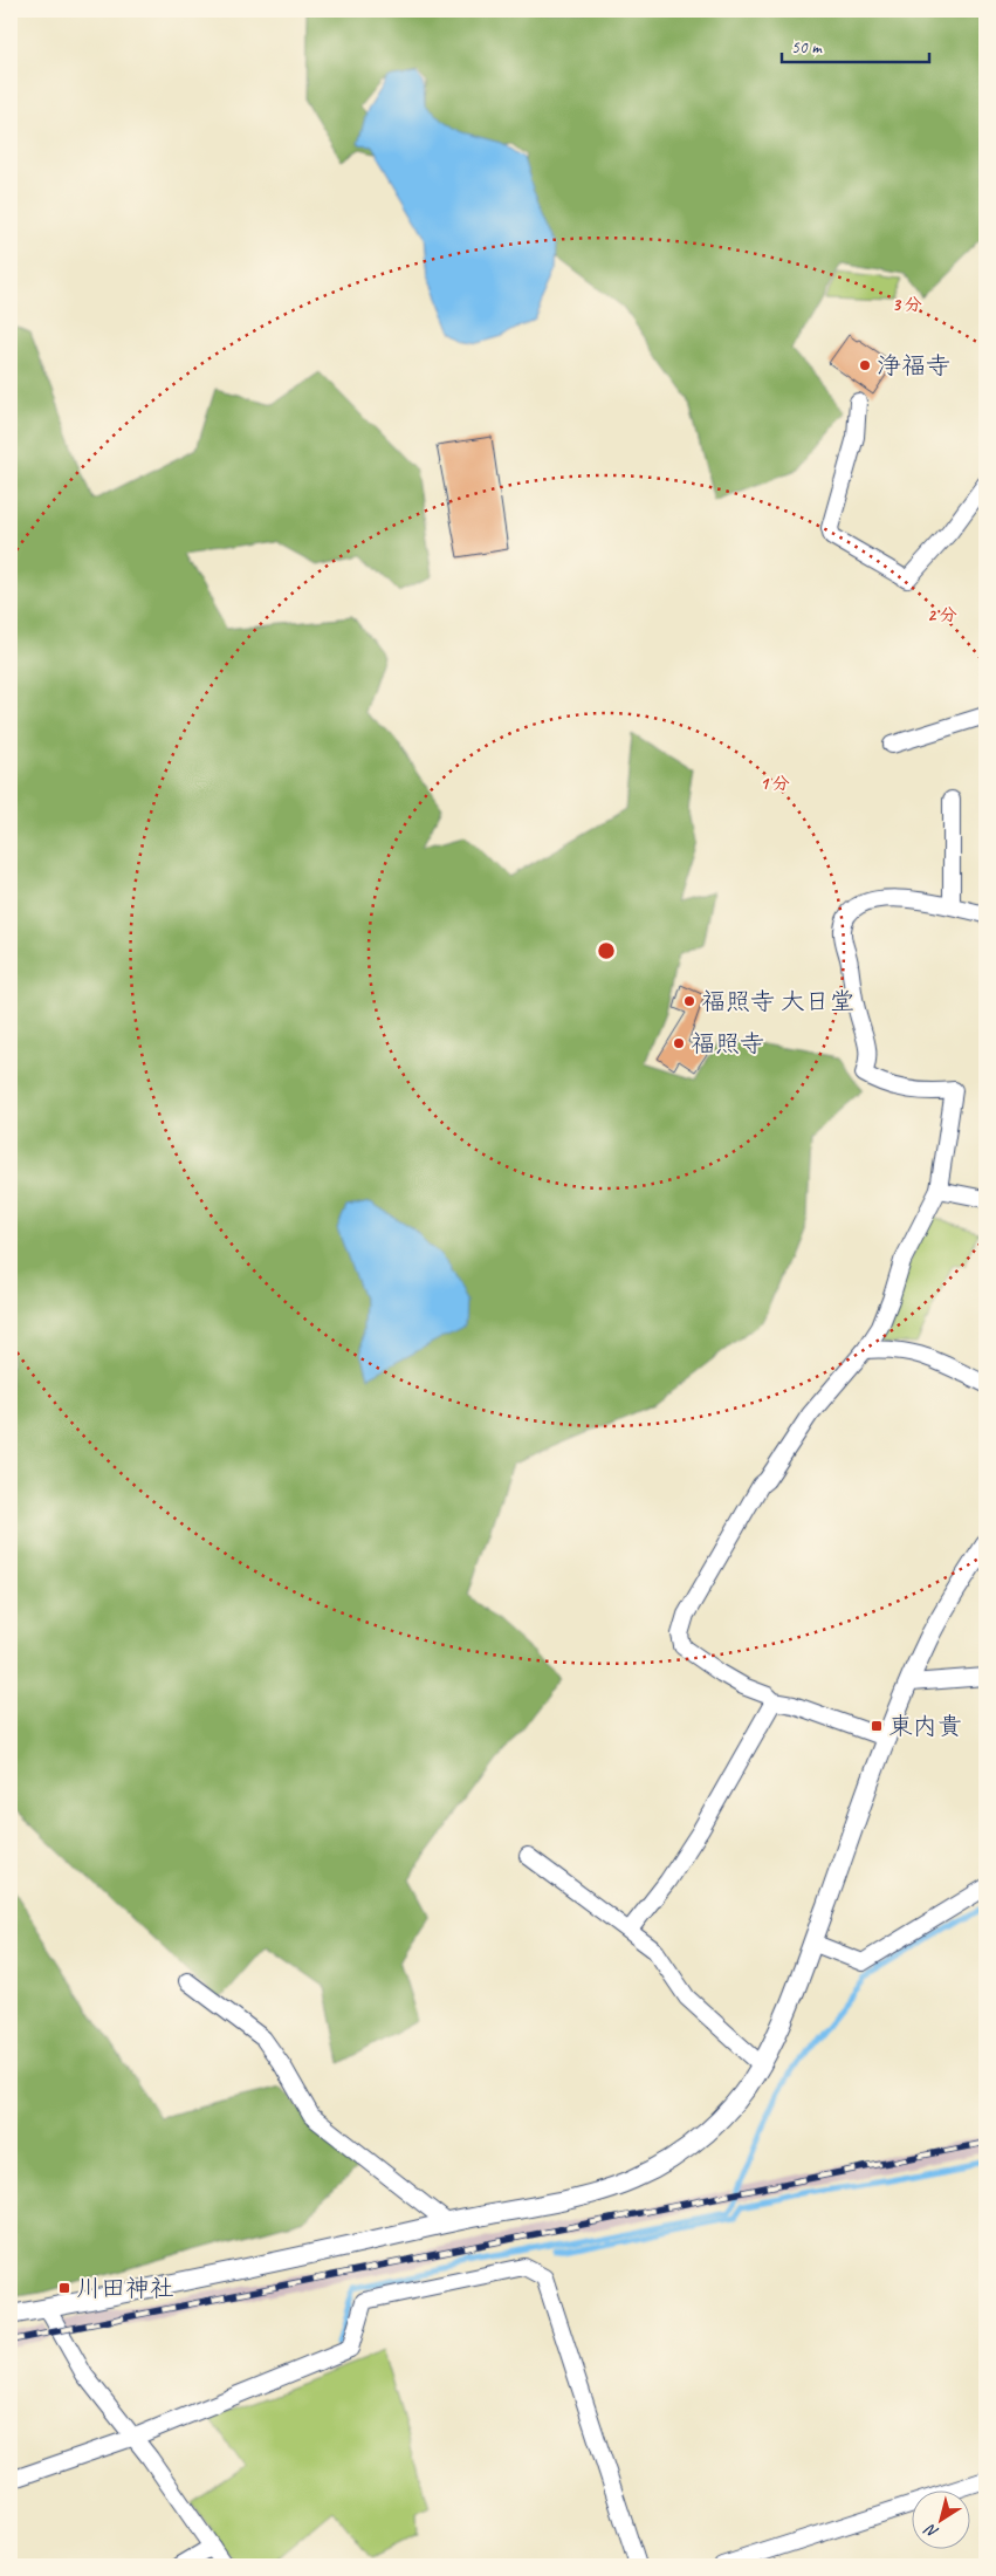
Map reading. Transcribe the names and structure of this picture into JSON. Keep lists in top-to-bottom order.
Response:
{
  "places": {
    "other": ["浄福寺", "福照寺 大日堂", "福照寺"],
    "transit": ["東内貴", "川田神社"]
  },
  "scale_bar": "50 m",
  "north": "bottom left",
  "rings": ["3 分", "2 分", "1 分"]
}
